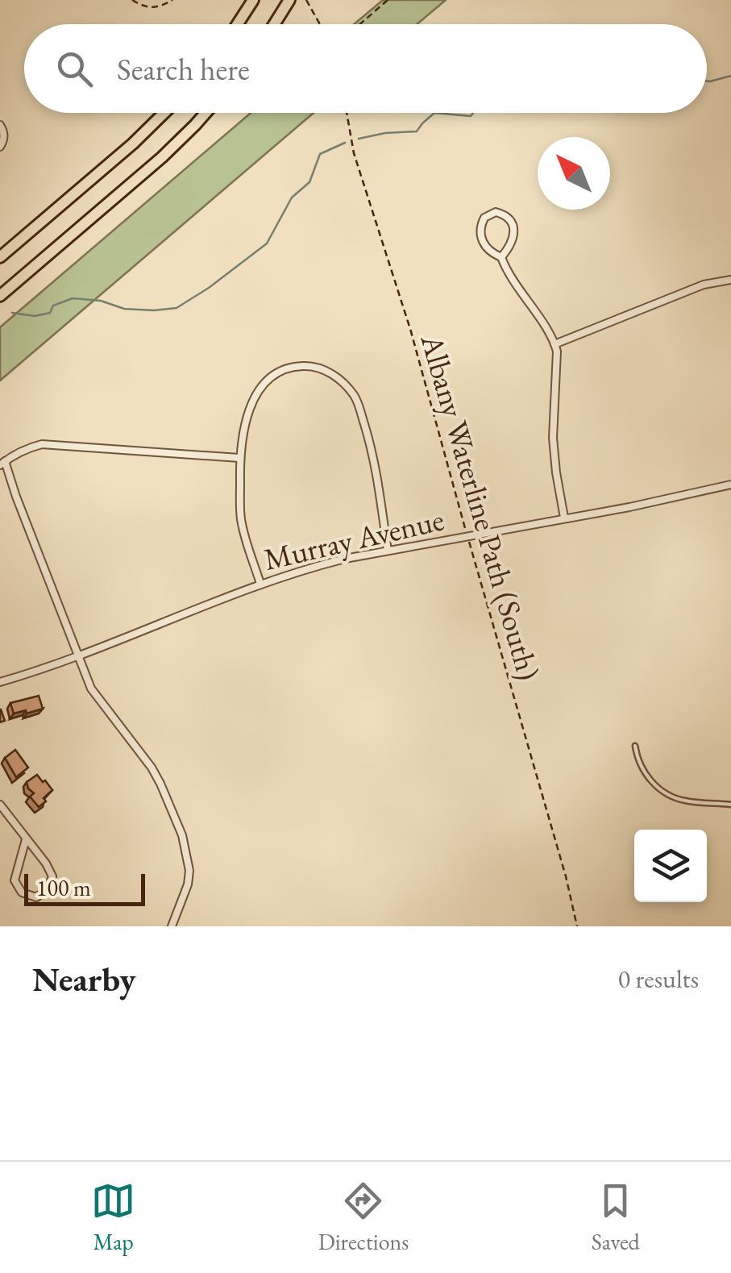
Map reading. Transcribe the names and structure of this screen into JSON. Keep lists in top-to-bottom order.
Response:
{
  "streets": {
    "street": ["Murray Avenue"],
    "path": ["Albany Waterline Path (South)"]
  },
  "crossings": [
    ["Albany Waterline Path (South)", "Murray Avenue"]
  ],
  "scale_bar": "100 m",
  "north": "top left",
  "page": {
    "search": "Search here",
    "scale": "100 m",
    "heading": ["Nearby", "0 results"],
    "nav": ["Map", "Directions", "Saved"]
  }
}
